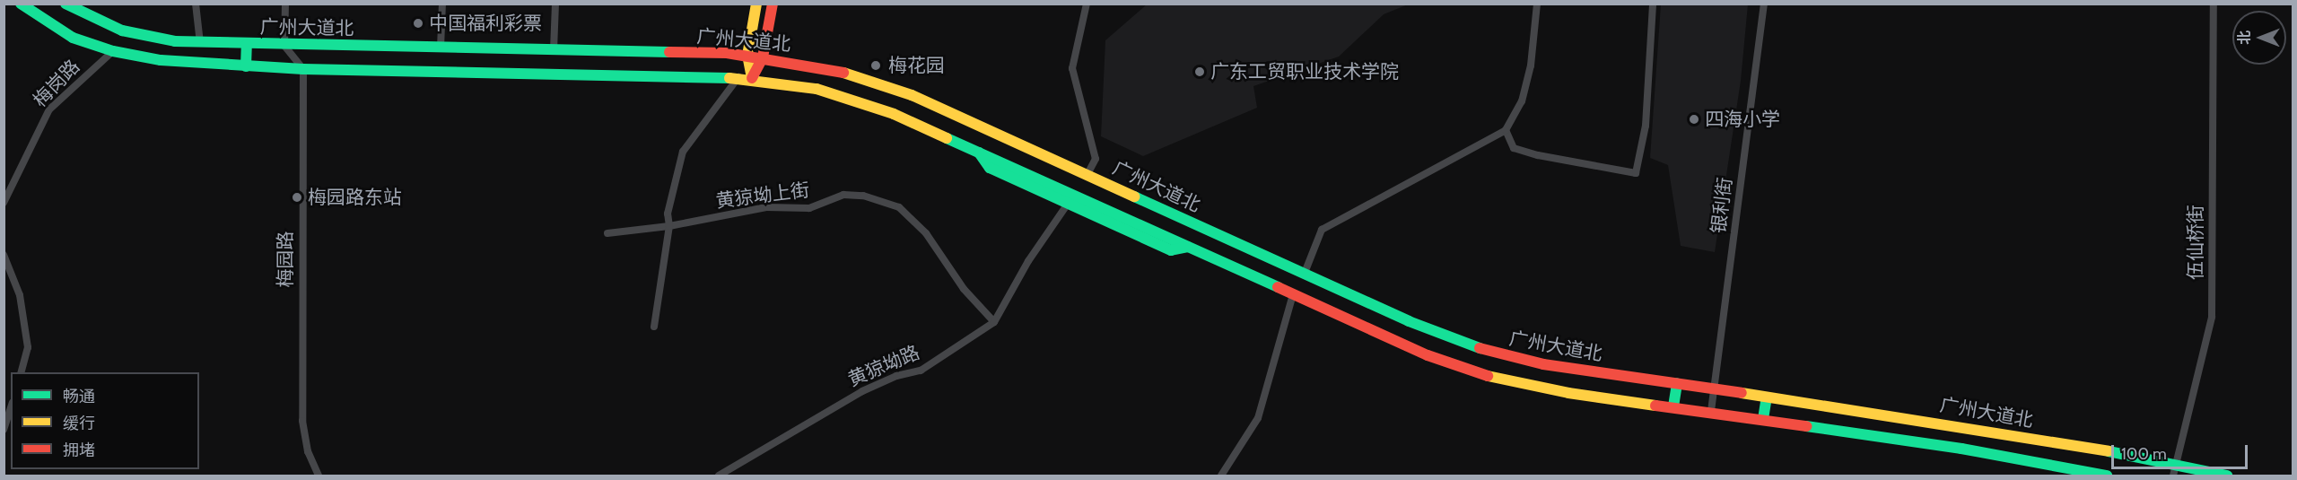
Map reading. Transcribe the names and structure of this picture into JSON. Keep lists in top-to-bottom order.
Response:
{
  "streets": {
    "main road": ["广州大道北"],
    "street": [
      "梅岗路",
      "黄猄坳上街",
      "银利街",
      "伍仙桥街",
      "梅园路",
      "黄猄坳路"
    ]
  },
  "crossings": [
    ["广州大道北", "梅岗路"],
    ["广州大道北", "银利街"],
    ["广州大道北", "伍仙桥街"],
    ["广州大道北", "梅园路"],
    ["黄猄坳上街", "黄猄坳路"]
  ],
  "places": [
    "中国福利彩票",
    "梅花园",
    "广东工贸职业技术学院",
    "四海小学",
    "梅园路东站"
  ],
  "legend": ["畅通", "缓行", "拥堵"],
  "scale_bar": "100 m",
  "north": "left"
}
